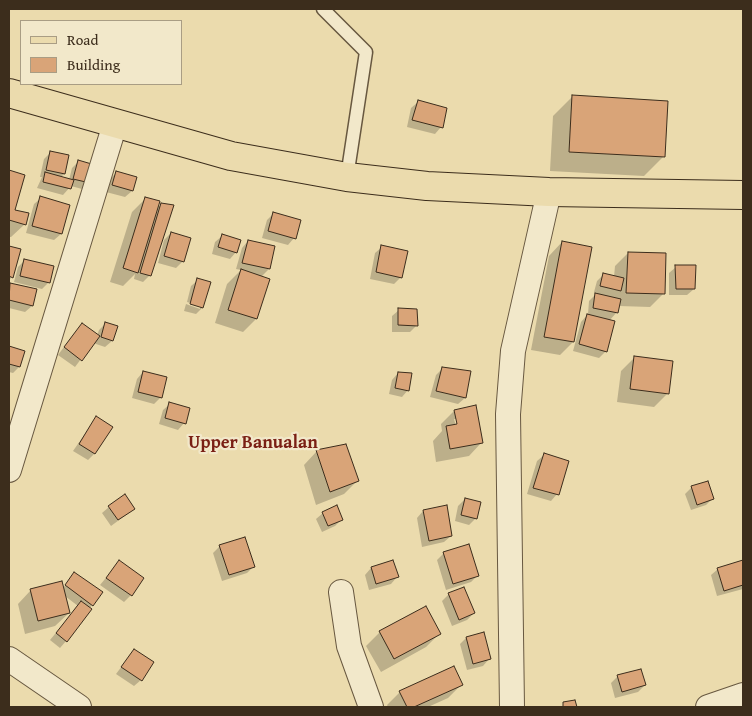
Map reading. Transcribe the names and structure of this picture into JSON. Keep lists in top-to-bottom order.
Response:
{
  "districts": ["Upper Banualan"],
  "legend": ["Road", "Building"]
}
